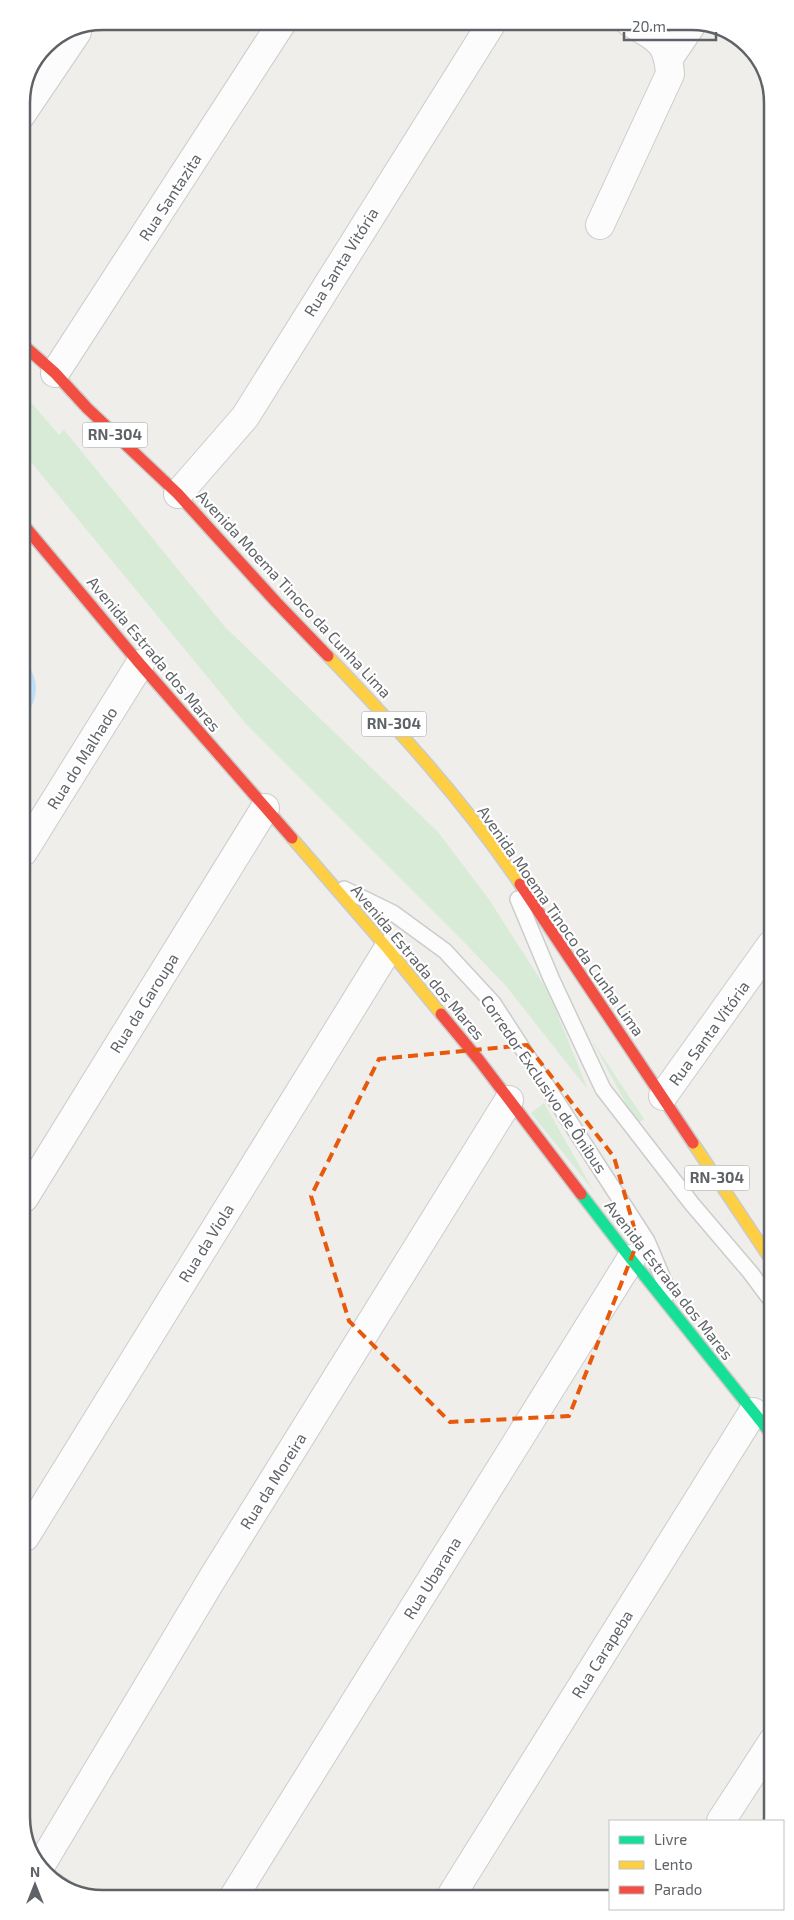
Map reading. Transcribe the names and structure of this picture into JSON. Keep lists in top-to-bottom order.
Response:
{
  "streets": {
    "main road": ["RN-304", "Avenida Moema Tinoco da Cunha Lima", "Avenida Estrada dos Mares"],
    "street": [
      "Rua Santazita",
      "Rua Santa Vitória",
      "Rua do Malhado",
      "Rua da Garoupa",
      "Rua da Viola",
      "Rua da Moreira",
      "Rua Ubarana",
      "Rua Carapeba"
    ],
    "lane": ["Corredor Exclusivo de Ônibus"]
  },
  "crossings": [
    ["Rua Santazita", "Avenida Moema Tinoco da Cunha Lima"],
    ["Rua Santa Vitória", "Avenida Moema Tinoco da Cunha Lima"],
    ["Avenida Estrada dos Mares", "Rua do Malhado"],
    ["Avenida Estrada dos Mares", "Rua da Garoupa"],
    ["Avenida Estrada dos Mares", "Corredor Exclusivo de Ônibus"],
    ["Avenida Estrada dos Mares", "Rua da Viola"],
    ["Avenida Estrada dos Mares", "Rua da Moreira"],
    ["Avenida Estrada dos Mares", "Rua Ubarana"],
    ["Avenida Estrada dos Mares", "Rua Carapeba"]
  ],
  "legend": ["Livre", "Lento", "Parado"],
  "scale_bar": "20 m",
  "north": "top"
}
